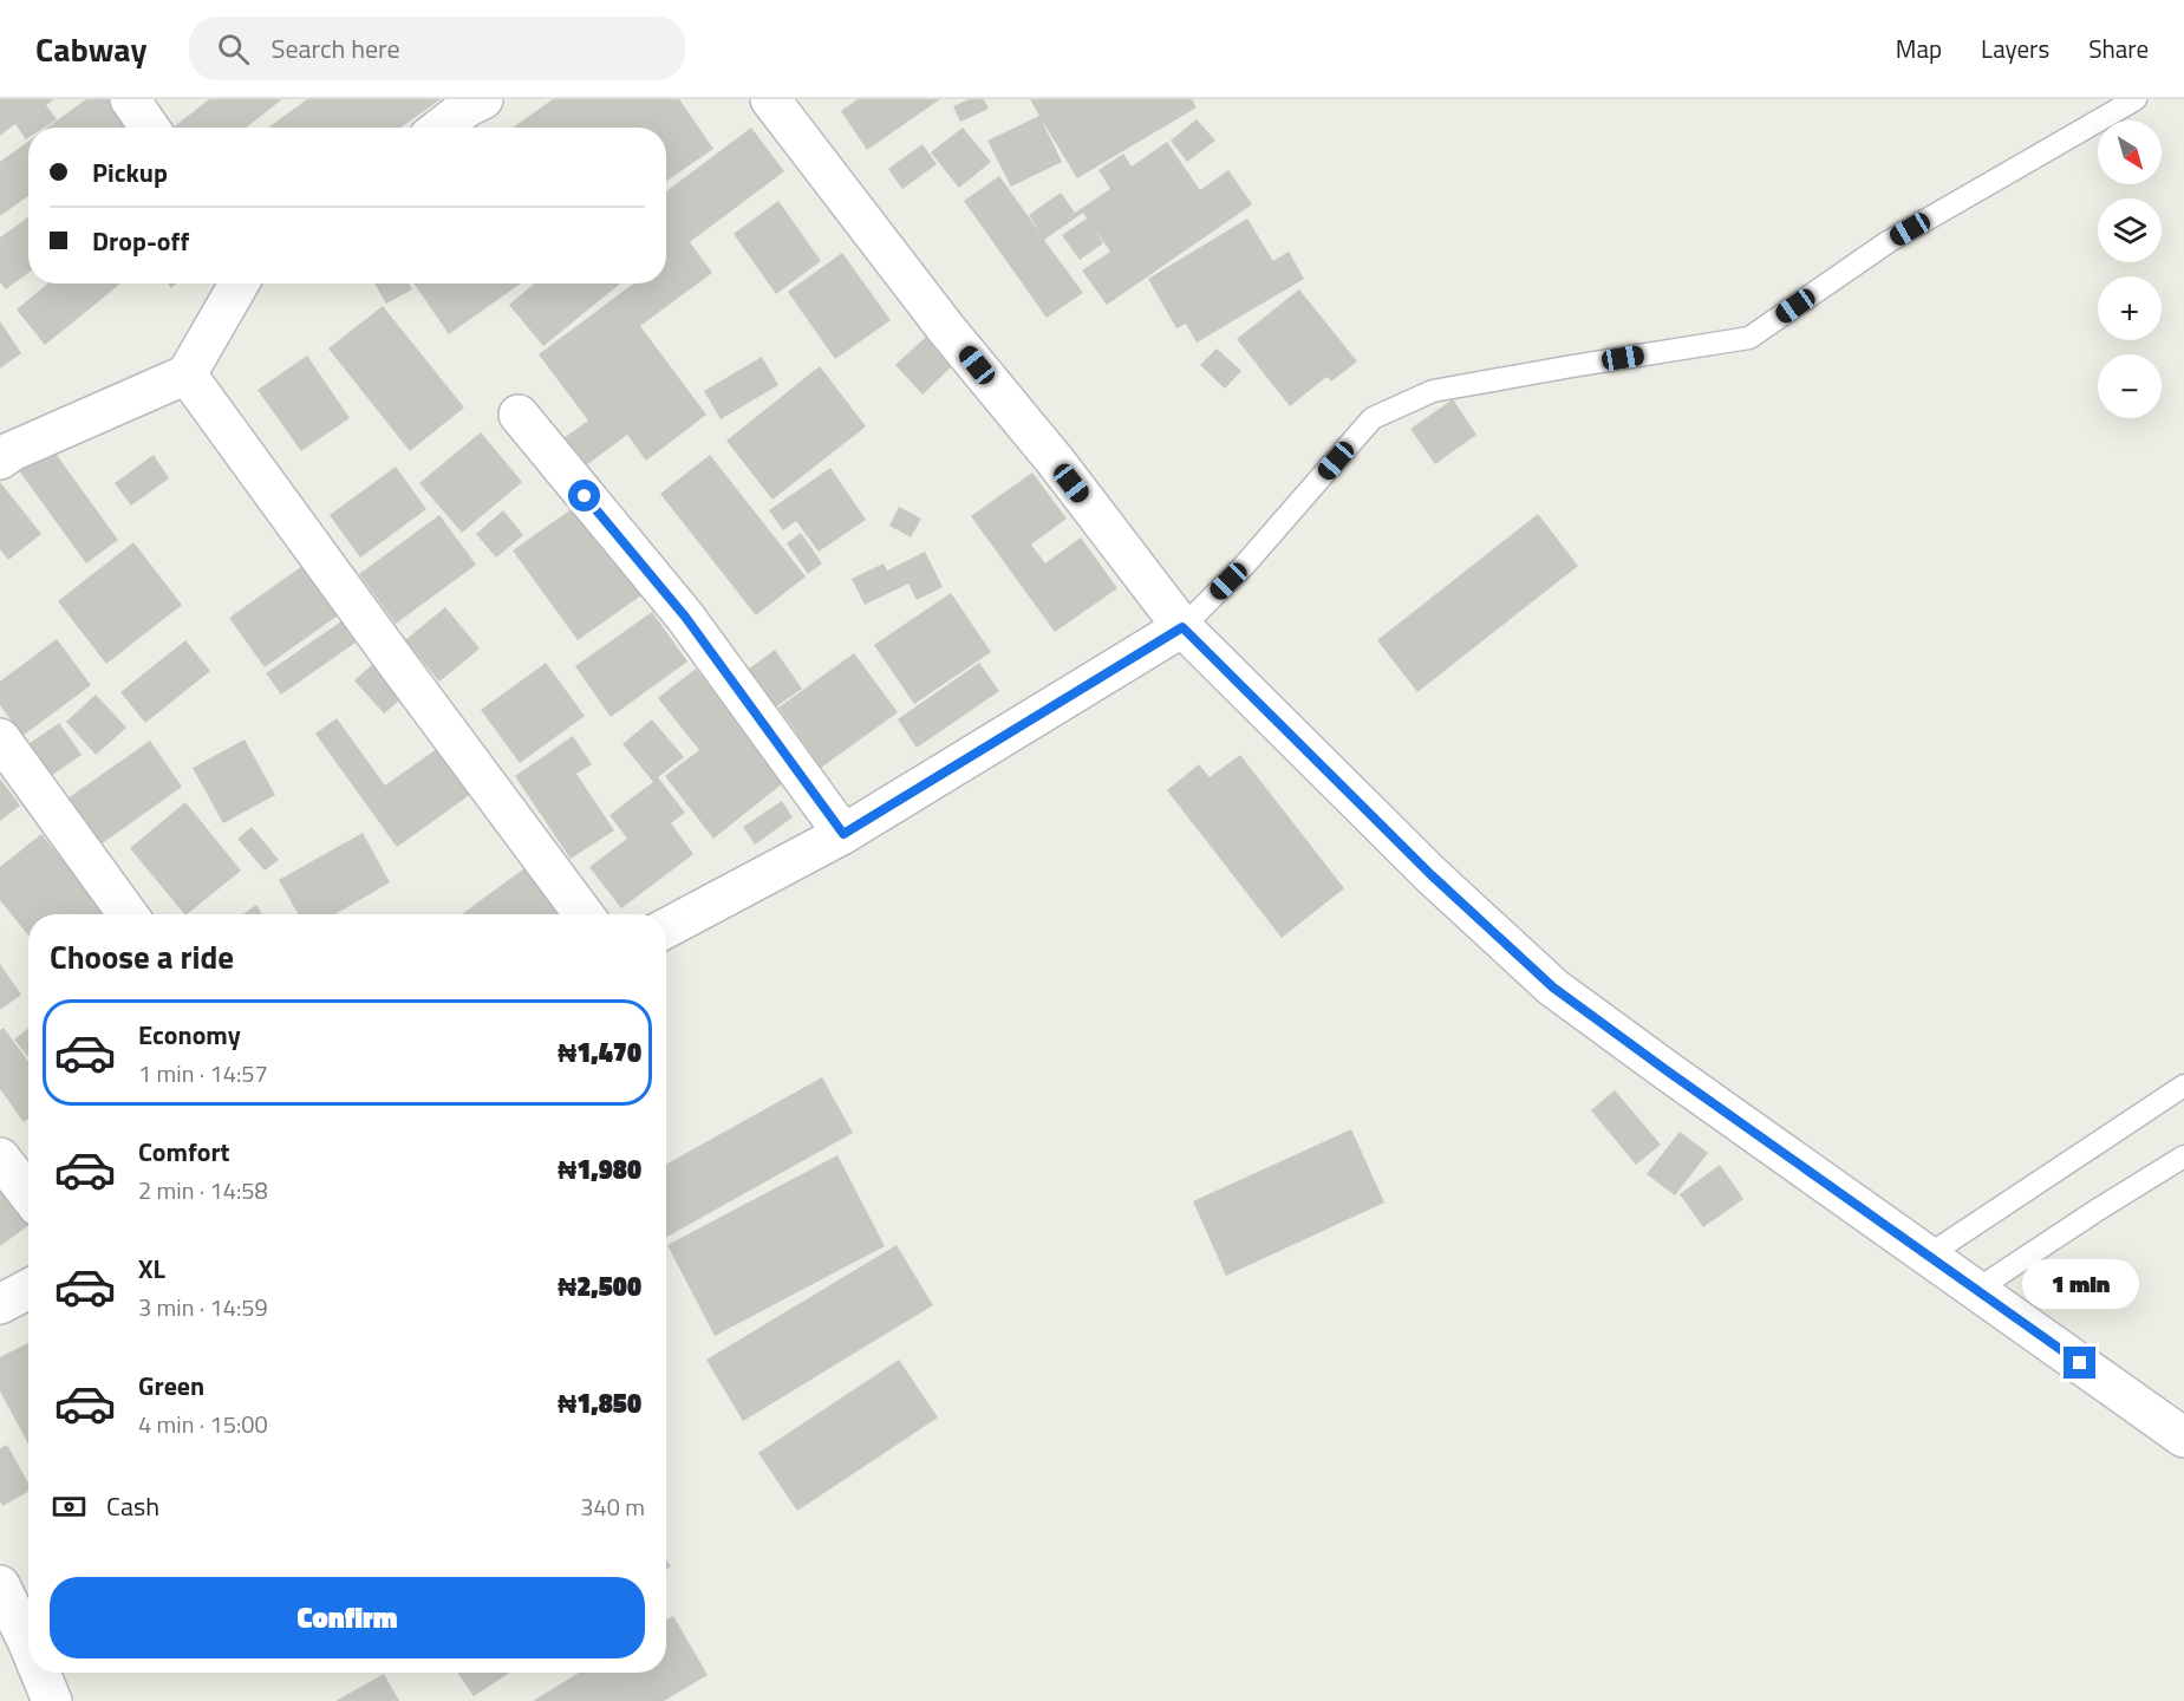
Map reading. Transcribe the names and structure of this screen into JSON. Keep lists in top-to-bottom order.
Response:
{
  "north": "bottom right",
  "page": {
    "header": "Cabway",
    "search": "Search here",
    "nav": ["Map", "Layers", "Share"],
    "map_buttons": ["+", "−"],
    "banner": ["Pickup", "Drop-off"],
    "heading": "Choose a ride",
    "list": [
      {
        "name": "Economy",
        "note": "1 min · 14:57",
        "value": "₦1,470"
      },
      {
        "name": "Comfort",
        "note": "2 min · 14:58",
        "value": "₦1,980"
      },
      {
        "name": "XL",
        "note": "3 min · 14:59",
        "value": "₦2,500"
      },
      {
        "name": "Green",
        "note": "4 min · 15:00",
        "value": "₦1,850"
      }
    ],
    "bubble": "1 min",
    "pay": ["Cash", "340 m"],
    "buttons": "Confirm"
  }
}
